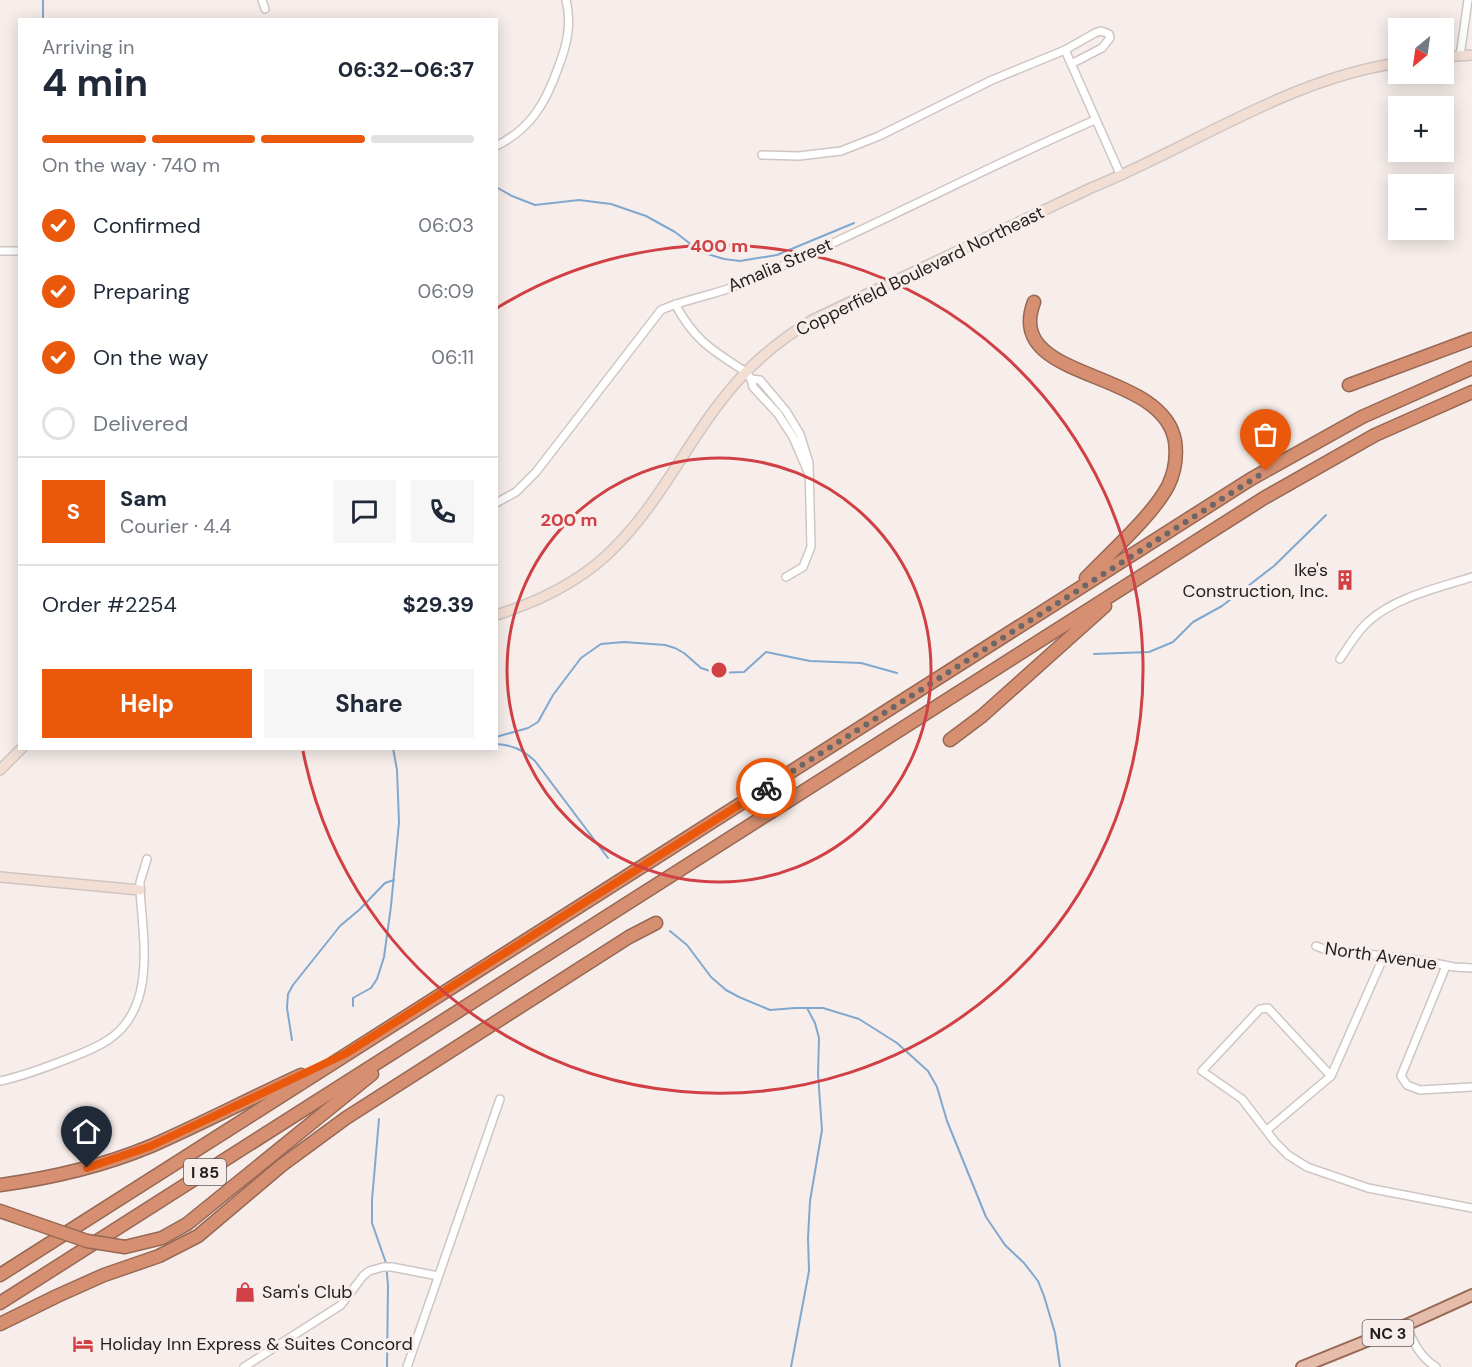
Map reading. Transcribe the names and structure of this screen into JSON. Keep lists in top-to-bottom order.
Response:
{
  "streets": {
    "highway": ["I 85"],
    "main road": ["Copperfield Boulevard Northeast", "NC 3"],
    "street": ["Amalia Street", "North Avenue"]
  },
  "places": {
    "building": ["Ike's Construction, Inc."],
    "shop": ["Sam's Club"],
    "hotel": ["Holiday Inn Express & Suites Concord"]
  },
  "north": "bottom left",
  "page": {
    "map_buttons": ["+", "−"],
    "heading": ["4 min", "Arriving in", "06:32–06:37"],
    "panel": [
      "Sam",
      "Courier · 4.4",
      "Order #2254",
      "$29.39"
    ],
    "bar": "On the way · 740 m",
    "list": [
      ["Confirmed", "06:03"],
      ["Preparing", "06:09"],
      ["On the way", "06:11"],
      "Delivered"
    ],
    "round": "S",
    "buttons": ["Help", "Share"]
  },
  "rings": ["400 m", "200 m"]
}
